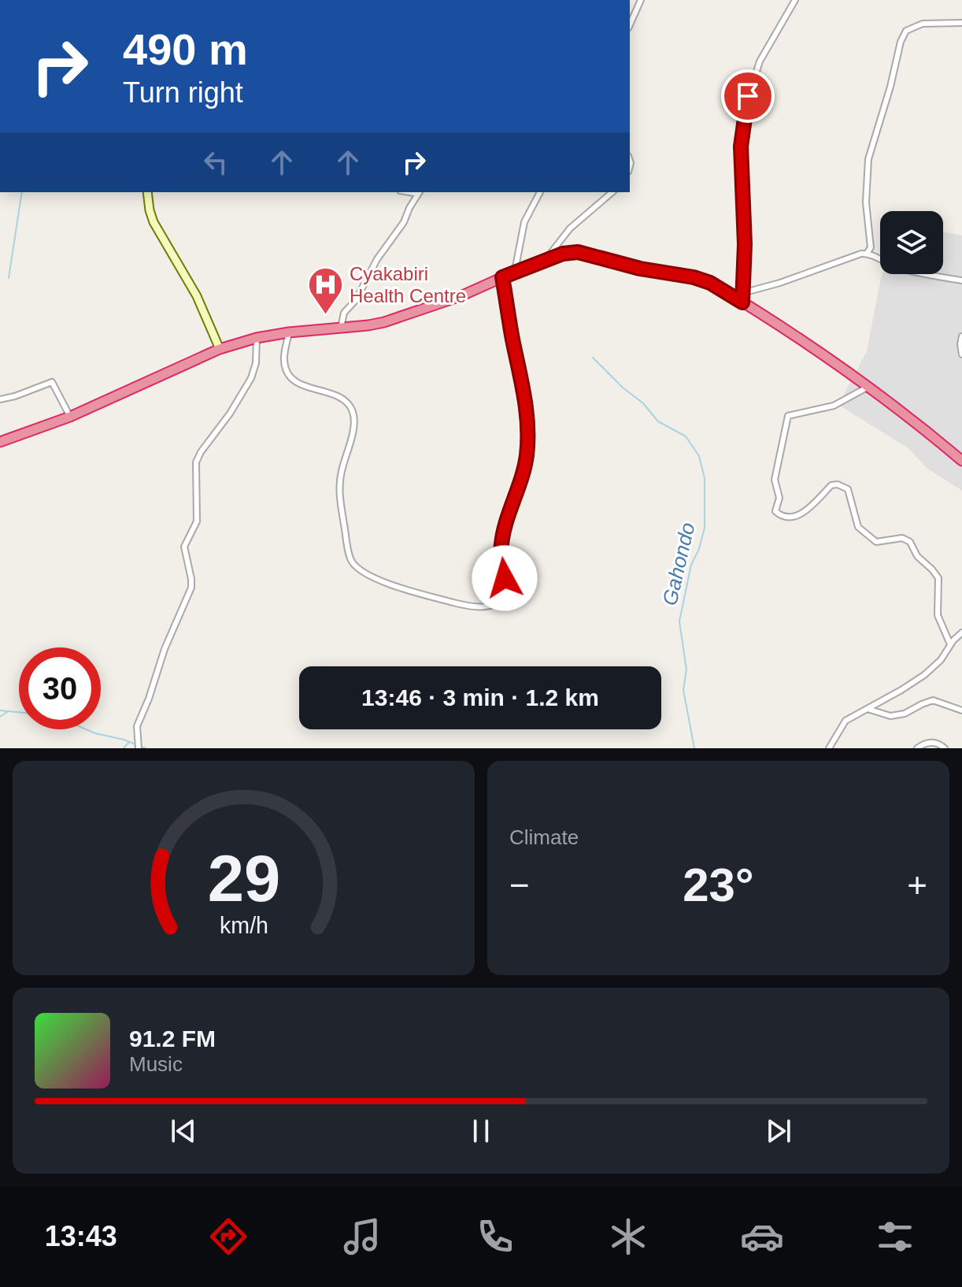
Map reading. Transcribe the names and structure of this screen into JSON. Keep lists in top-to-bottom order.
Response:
{
  "water": ["Gahondo"],
  "places": {
    "hospital": ["Cyakabiri Health Centre"]
  },
  "page": {
    "turn": ["490 m", "Turn right"],
    "limit": "30",
    "trip": "13:46 · 3 min · 1.2 km",
    "tile": "Climate",
    "heat": ["−", "23°", "+"],
    "song": ["91.2 FM", "Music"],
    "tabs": "13:43",
    "gauge": ["29", "km/h"]
  }
}
